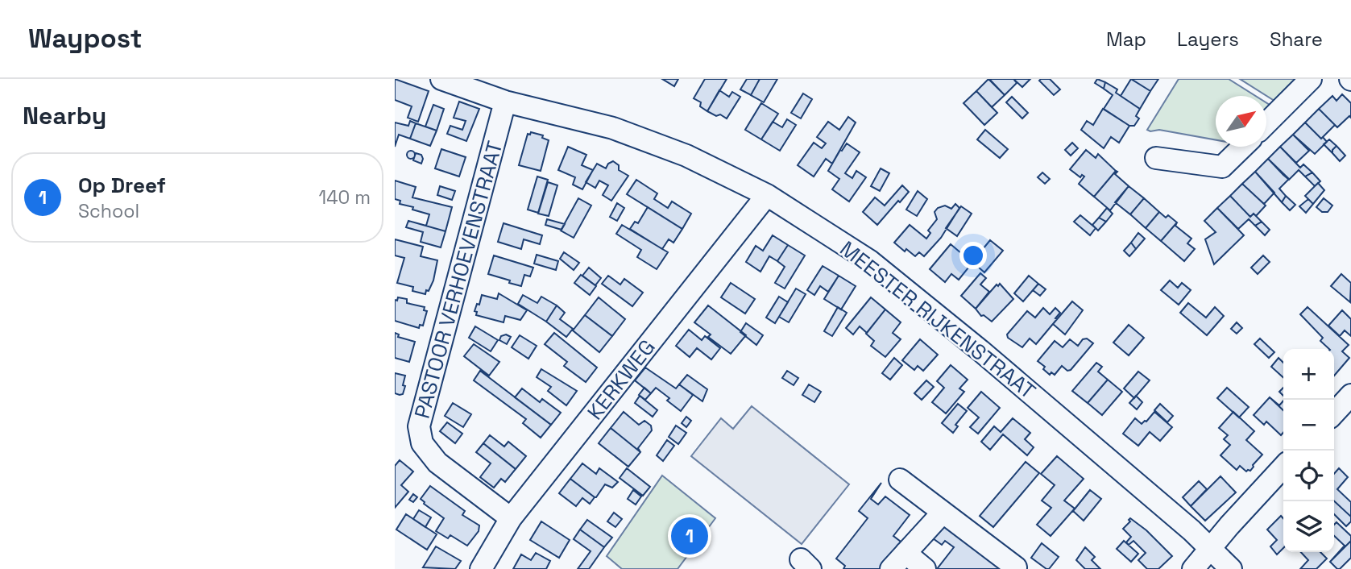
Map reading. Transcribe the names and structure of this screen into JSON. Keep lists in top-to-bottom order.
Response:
{
  "streets": {
    "street": ["PASTOOR VERHOEVENSTRAAT", "MEESTER RIJKENSTRAAT", "KERKWEG"]
  },
  "crossings": [
    ["PASTOOR VERHOEVENSTRAAT", "MEESTER RIJKENSTRAAT"],
    ["PASTOOR VERHOEVENSTRAAT", "KERKWEG"],
    ["MEESTER RIJKENSTRAAT", "KERKWEG"]
  ],
  "north": "top right",
  "page": {
    "header": "Waypost",
    "nav": ["Map", "Layers", "Share"],
    "heading": "Nearby",
    "list": [
      {
        "mark": "1",
        "name": "Op Dreef",
        "note": "School",
        "value": "140 m"
      }
    ],
    "map_buttons": ["+", "−"],
    "pins": "1"
  }
}
